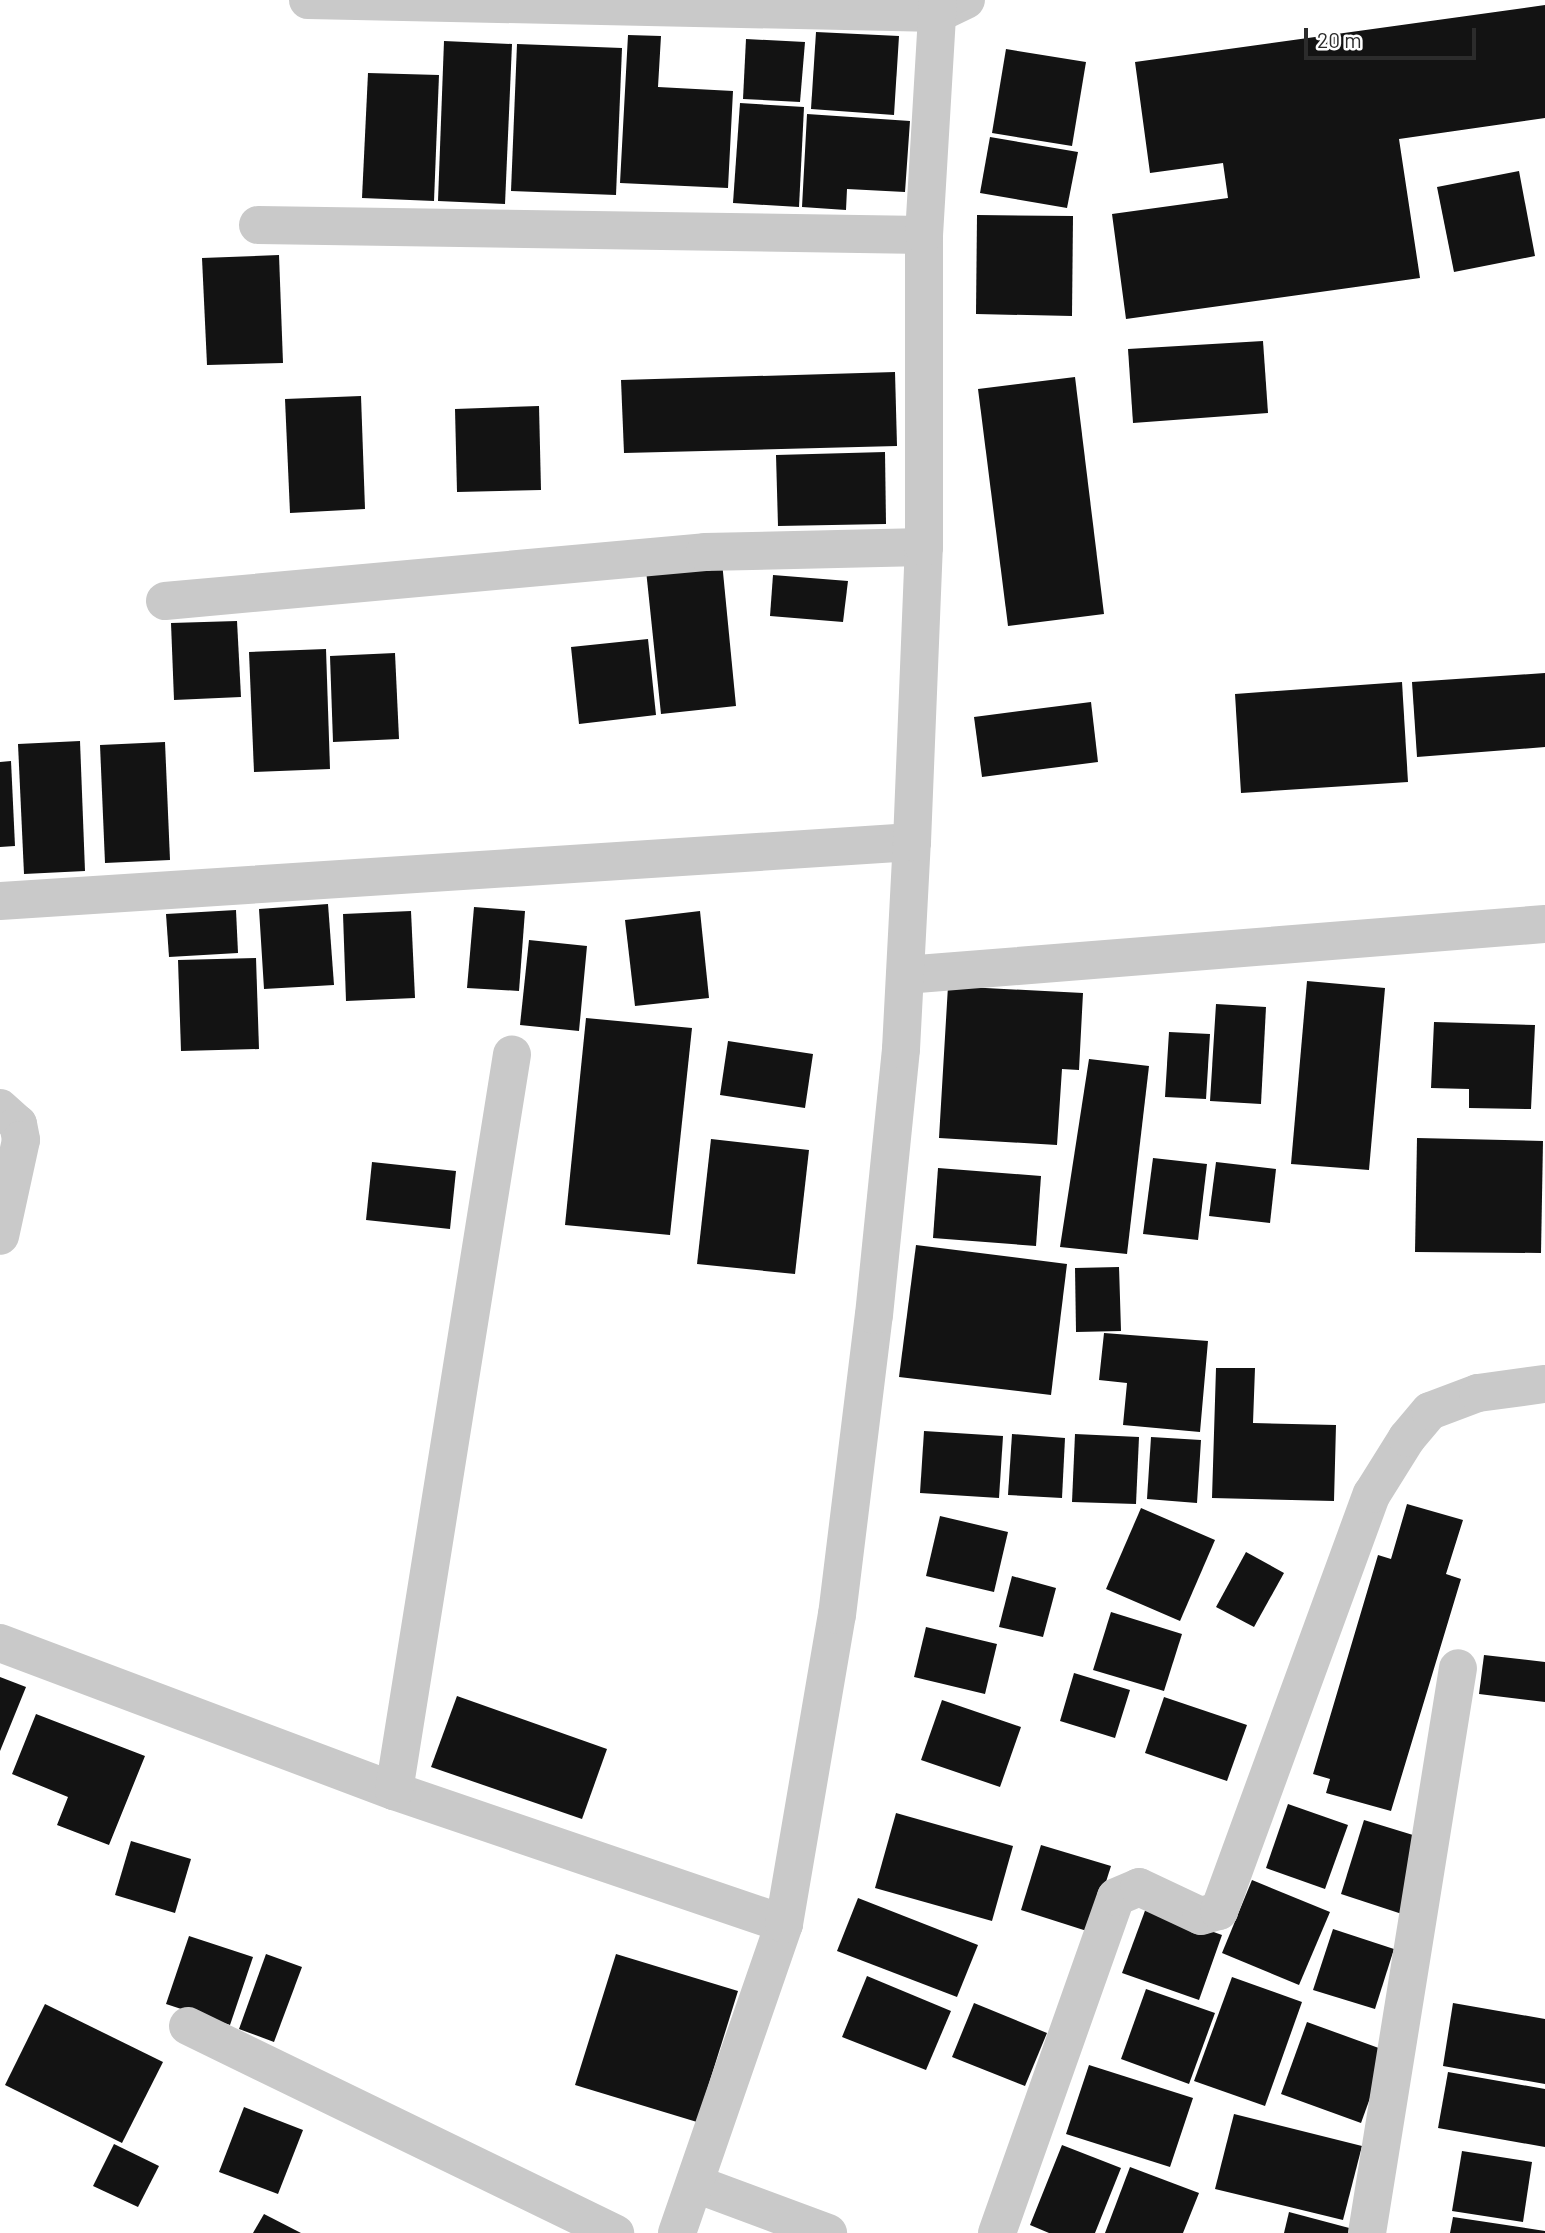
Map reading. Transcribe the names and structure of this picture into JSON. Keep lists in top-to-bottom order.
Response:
{
  "scale_bar": "20 m"
}
